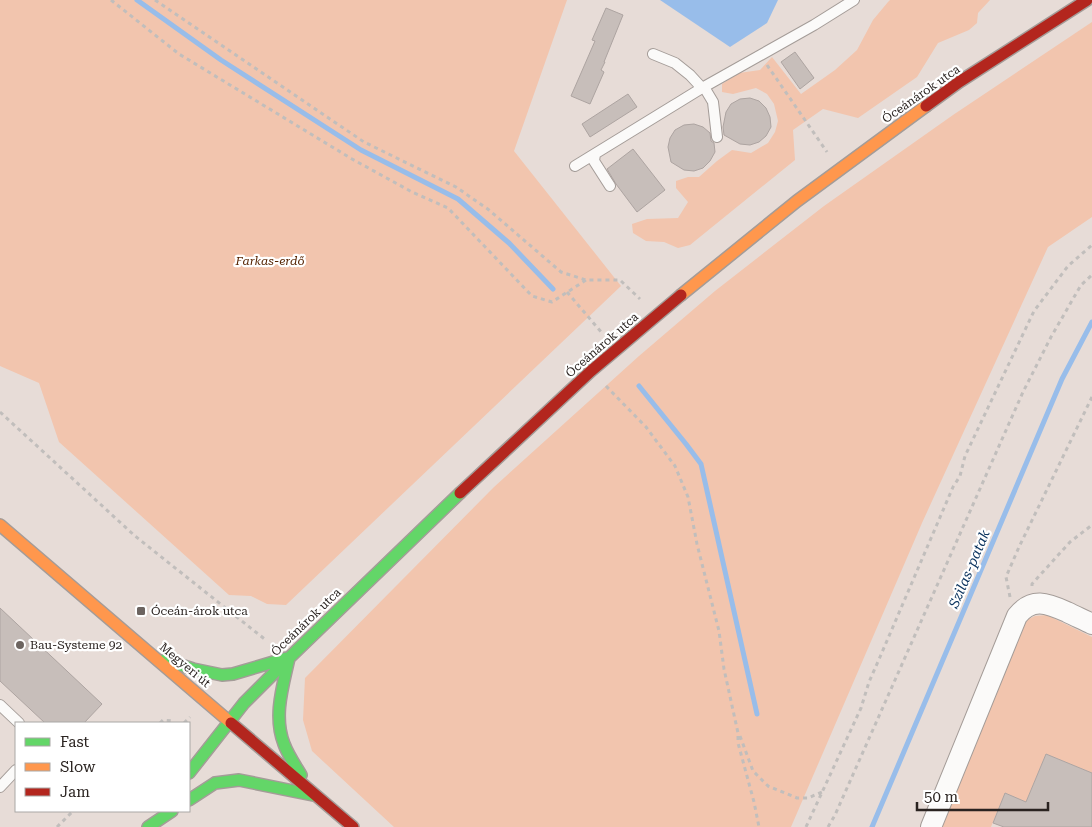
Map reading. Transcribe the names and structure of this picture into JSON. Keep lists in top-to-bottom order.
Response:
{
  "streets": {
    "street": ["Óceánárok utca", "Megyeri út"]
  },
  "crossings": [
    ["Óceánárok utca", "Megyeri út"]
  ],
  "water": ["Szilas-patak"],
  "parks": ["Farkas-erdő"],
  "places": {
    "transit": ["Óceán-árok utca"],
    "other": ["Bau-Systeme 92"]
  },
  "legend": ["Fast", "Slow", "Jam"],
  "scale_bar": "50 m"
}
